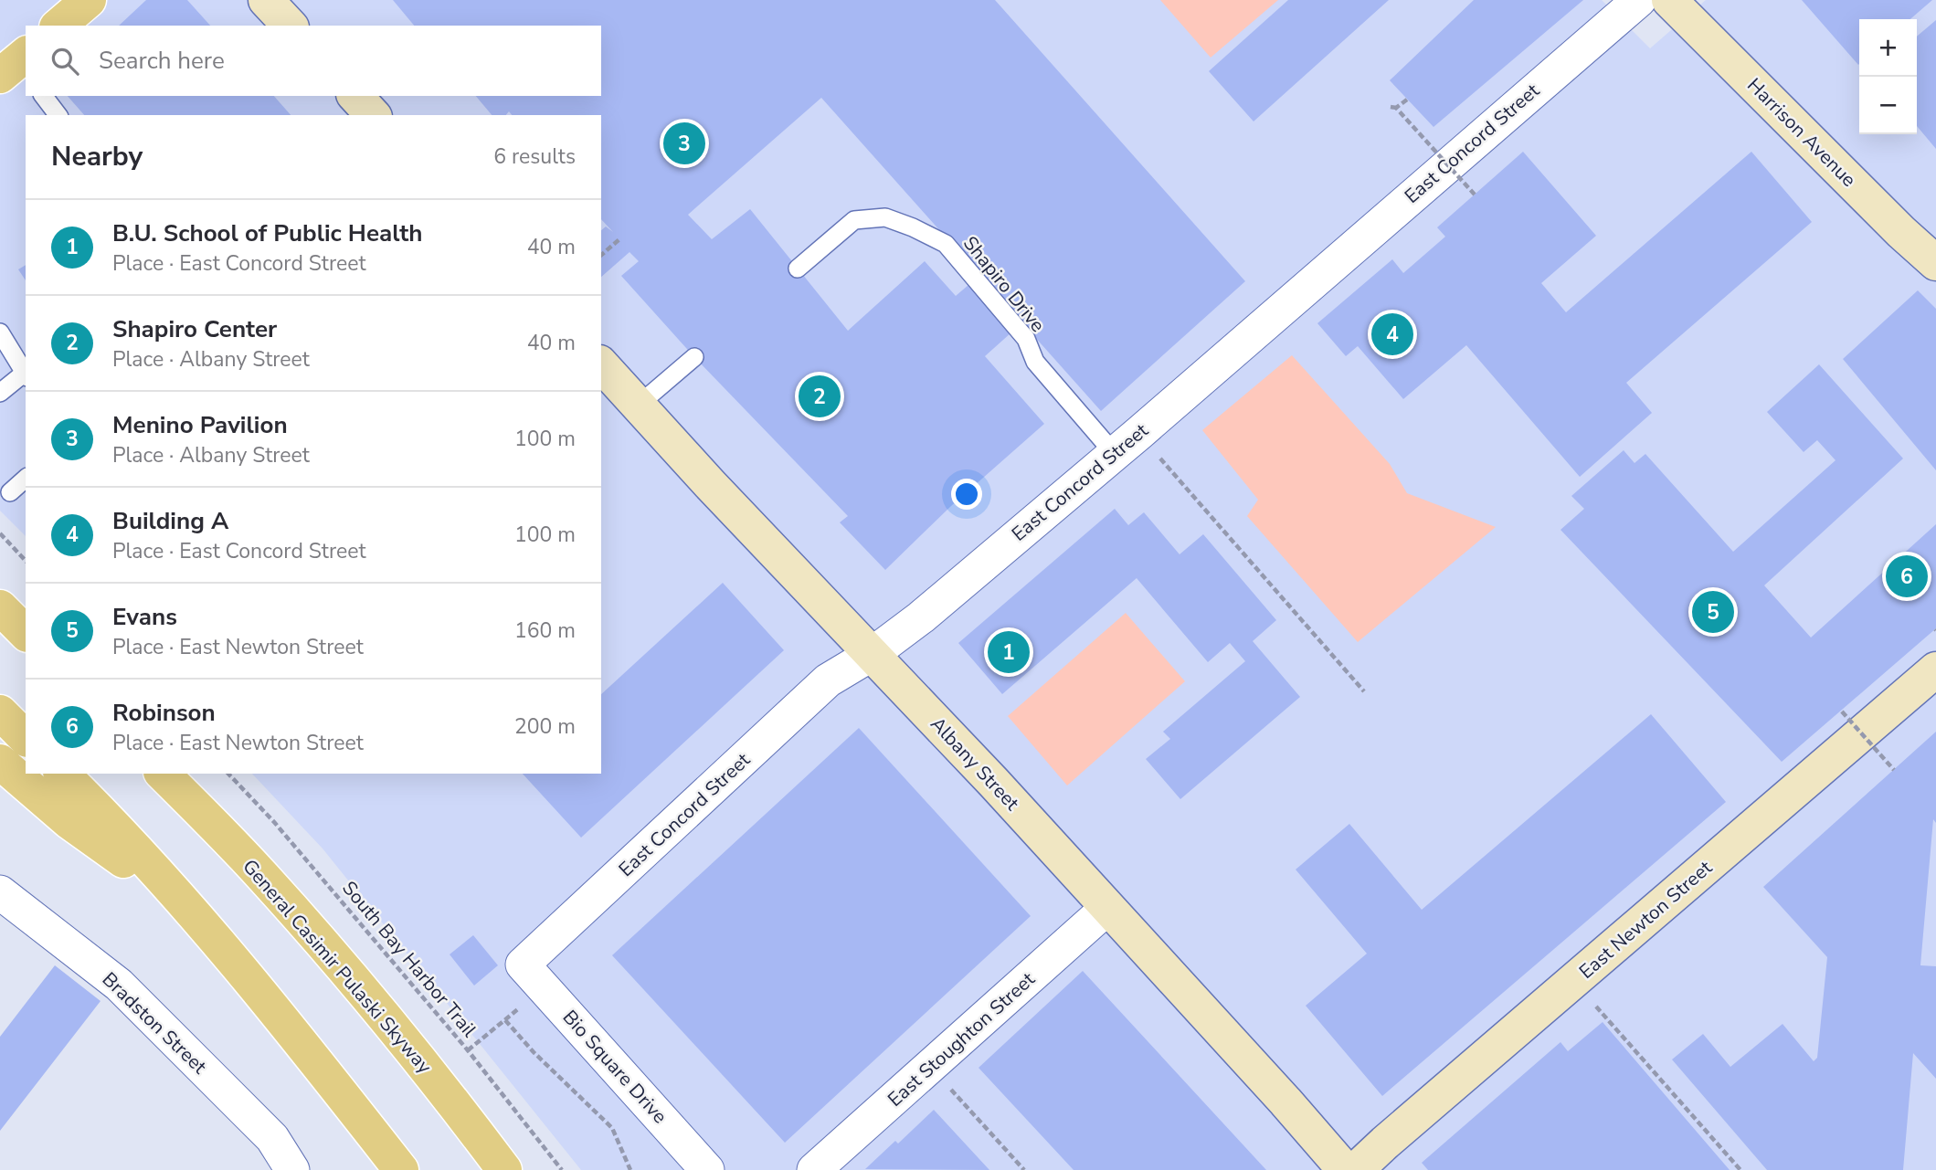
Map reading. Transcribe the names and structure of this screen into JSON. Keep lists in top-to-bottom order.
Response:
{
  "streets": {
    "main road": [
      "Harrison Avenue",
      "Albany Street",
      "East Newton Street",
      "General Casimir Pulaski Skyway"
    ],
    "street": [
      "East Concord Street",
      "Bradston Street",
      "East Stoughton Street",
      "Bio Square Drive"
    ],
    "lane": ["Shapiro Drive"],
    "path": ["South Bay Harbor Trail"]
  },
  "crossings": [
    ["East Concord Street", "Shapiro Drive"],
    ["East Concord Street", "Albany Street"],
    ["East Concord Street", "Bio Square Drive"],
    ["Albany Street", "East Stoughton Street"]
  ],
  "page": {
    "map_buttons": ["+", "−"],
    "search": "Search here",
    "heading": ["Nearby", "6 results"],
    "pins": [
      "3",
      "4",
      "2",
      "6",
      "5",
      "1"
    ],
    "list": [
      {
        "mark": "1",
        "name": "B.U. School of Public Health",
        "note": "Place · East Concord Street",
        "value": "40 m"
      },
      {
        "mark": "2",
        "name": "Shapiro Center",
        "note": "Place · Albany Street",
        "value": "40 m"
      },
      {
        "mark": "3",
        "name": "Menino Pavilion",
        "note": "Place · Albany Street",
        "value": "100 m"
      },
      {
        "mark": "4",
        "name": "Building A",
        "note": "Place · East Concord Street",
        "value": "100 m"
      },
      {
        "mark": "5",
        "name": "Evans",
        "note": "Place · East Newton Street",
        "value": "160 m"
      },
      {
        "mark": "6",
        "name": "Robinson",
        "note": "Place · East Newton Street",
        "value": "200 m"
      }
    ]
  }
}
